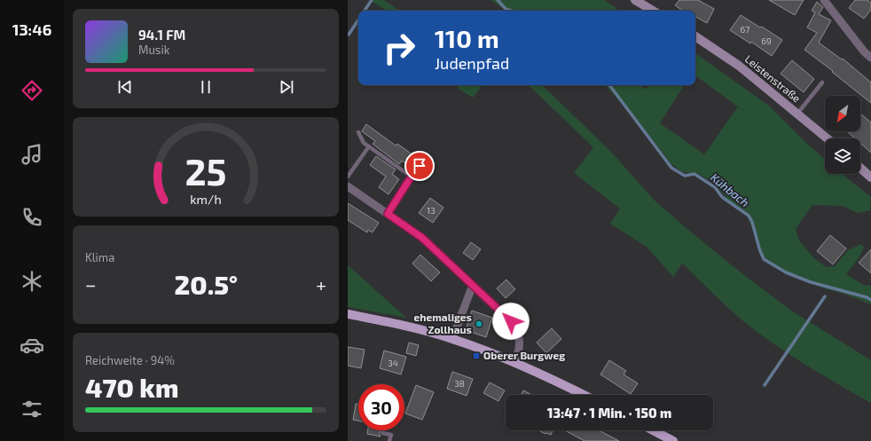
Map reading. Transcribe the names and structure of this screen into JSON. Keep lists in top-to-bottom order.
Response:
{
  "streets": {
    "main road": ["Leistenstraße"]
  },
  "water": ["Kühbach"],
  "places": {
    "other": ["ehemaliges Zollhaus"],
    "transit": ["Oberer Burgweg"]
  },
  "house_numbers": [
    "67",
    "69",
    "13",
    "34",
    "38"
  ],
  "north": "bottom left",
  "page": {
    "tabs": "13:46",
    "turn": ["110 m", "Judenpfad"],
    "song": ["94.1 FM", "Musik"],
    "tile": [
      "Klima",
      ["Reichweite · 94%", "470 km"]
    ],
    "heat": ["−", "20.5°", "+"],
    "limit": "30",
    "trip": "13:47 · 1 Min. · 150 m",
    "gauge": ["25", "km/h"]
  }
}
